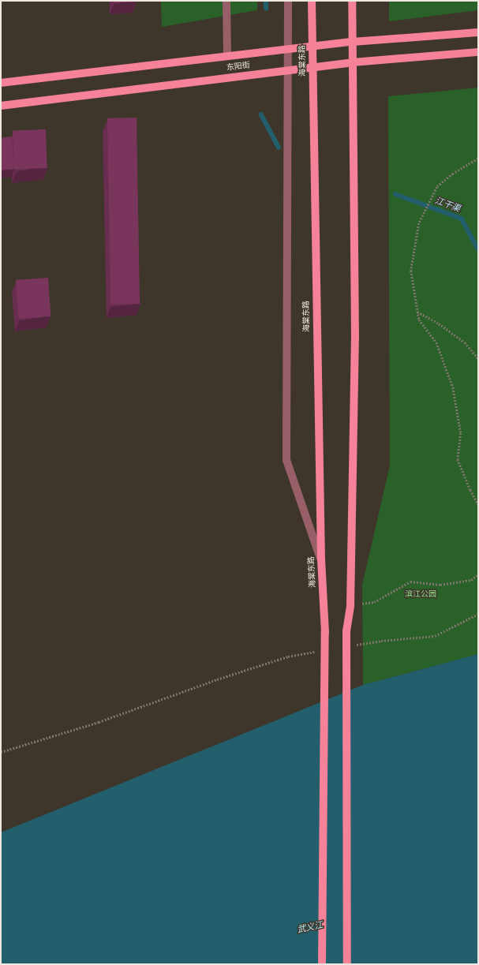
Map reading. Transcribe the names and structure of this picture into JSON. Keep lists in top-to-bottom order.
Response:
{
  "streets": {
    "main road": ["海棠东路", "东阳街"]
  },
  "crossings": [
    ["海棠东路", "东阳街"]
  ],
  "water": ["江干渠", "武义江"],
  "parks": ["滨江公园"]
}
